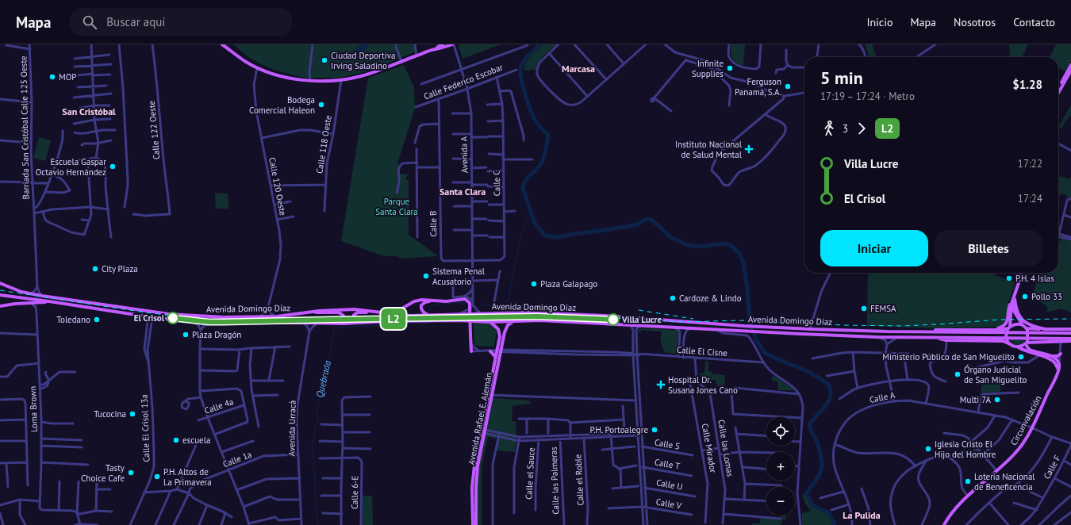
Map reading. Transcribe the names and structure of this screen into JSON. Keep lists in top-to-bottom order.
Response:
{
  "streets": {
    "main road": ["Avenida Domingo Díaz", "Avenida Rafael E. Alemán", "Circunvalación"],
    "street": [
      "Calle Federico Escobar",
      "Barriada San Cristóbal Calle 125 Oeste",
      "Calle 122 Oeste",
      "Calle 118 Oeste",
      "Avenida A",
      "Calle C",
      "Calle 120 Oeste",
      "Calle B",
      "Calle El Cisne",
      "Calle A",
      "Calle 4a",
      "Loma Brown",
      "Calle El Crisol 13a",
      "Avenida Urracá",
      "Calle S",
      "Calle Mirador",
      "Calle las Lomas",
      "Calle 1a",
      "Calle T",
      "Calle F",
      "Calle el Sauce",
      "Calle el Roble",
      "Calle las Palmeras",
      "Calle U",
      "Calle 6-E",
      "Calle V"
    ]
  },
  "crossings": [
    ["Calle Federico Escobar", "Avenida A"],
    ["Calle Federico Escobar", "Calle C"],
    ["Calle Federico Escobar", "Calle B"],
    ["Barriada San Cristóbal Calle 125 Oeste", "Avenida Domingo Díaz"],
    ["Avenida A", "Calle C"],
    ["Avenida A", "Calle B"],
    ["Calle C", "Calle B"],
    ["Avenida Domingo Díaz", "Avenida Rafael E. Alemán"],
    ["Avenida Domingo Díaz", "Calle El Crisol 13a"],
    ["Calle El Cisne", "Avenida Rafael E. Alemán"],
    ["Calle A", "Circunvalación"],
    ["Calle A", "Calle F"],
    ["Avenida Urracá", "Calle 1a"],
    ["Calle Mirador", "Calle las Lomas"]
  ],
  "districts": [
    "Marcasa",
    "San Cristóbal",
    "Santa Clara",
    "La Pulida"
  ],
  "water": ["Quebrada"],
  "parks": ["Parque Santa Clara"],
  "places": {
    "other": [
      "Ciudad Deportiva Irving Saladino",
      "Infinite Supplies",
      "MOP",
      "Ferguson Panamá, S.A.",
      "Bodega Comercial Haleon",
      "Escuela Gaspar Octavio Hernández",
      "City Plaza",
      "Sistema Penal Acusatorio",
      "P.H. 4 Islas",
      "Plaza Galapago",
      "Pollo 33",
      "Cardoze & Lindo",
      "FEMSA",
      "El Crisol",
      "Toledano",
      "Villa Lucre",
      "Plaza Dragón",
      "Ministerio Público de San Miguelito",
      "Órgano Judicial de San Miguelito",
      "Multi 7A",
      "Tucocina",
      "P.H. Portoalegre",
      "escuela",
      "Iglesia Cristo El Hijo del Hombre",
      "Tasty Choice Cafe",
      "P.H. Altos de La Primavera",
      "Loteria Nacional de Beneficencia"
    ],
    "health": ["Instituto Nacional de Salud Mental", "Hospital Dr. Susana Jones Cano"]
  },
  "lines": ["metro line L2"],
  "page": {
    "header": "Mapa",
    "search": "Buscar aquí",
    "nav": [
      "Inicio",
      "Mapa",
      "Nosotros",
      "Contacto"
    ],
    "on_map": "L2",
    "heading": ["5 min", "17:19 – 17:24 · Metro", "$1.28"],
    "legs": ["3", "L2"],
    "list": [
      {
        "name": "Villa Lucre",
        "value": "17:22"
      },
      {
        "name": "El Crisol",
        "value": "17:24"
      }
    ],
    "buttons": ["Iniciar", "Billetes"],
    "map_buttons": ["+", "−"]
  }
}
